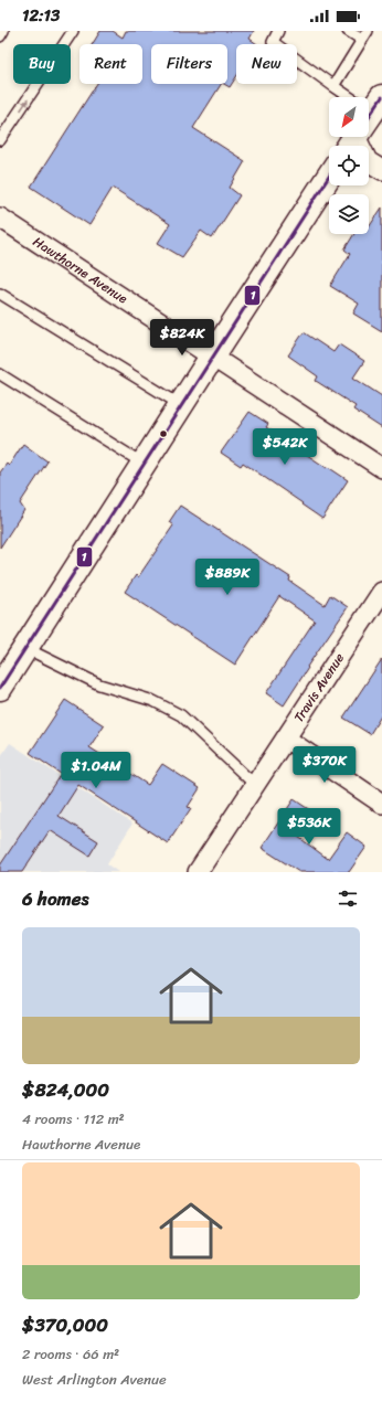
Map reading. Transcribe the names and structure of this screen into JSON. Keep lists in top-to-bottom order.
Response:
{
  "streets": {
    "street": ["Hawthorne Avenue", "Travis Avenue"]
  },
  "lines": ["transit line 1"],
  "north": "bottom left",
  "page": {
    "status": "12:13",
    "chip": [
      "Buy",
      "Rent",
      "Filters",
      "New"
    ],
    "price": [
      "$824K",
      "$542K",
      "$889K",
      "$370K",
      "$1.04M",
      "$536K"
    ],
    "heading": "6 homes",
    "list": [
      {
        "name": "$824,000",
        "note": "4 rooms · 112 m² · Hawthorne Avenue"
      },
      {
        "name": "$370,000",
        "note": "2 rooms · 66 m² · West Arlington Avenue"
      }
    ]
  }
}
